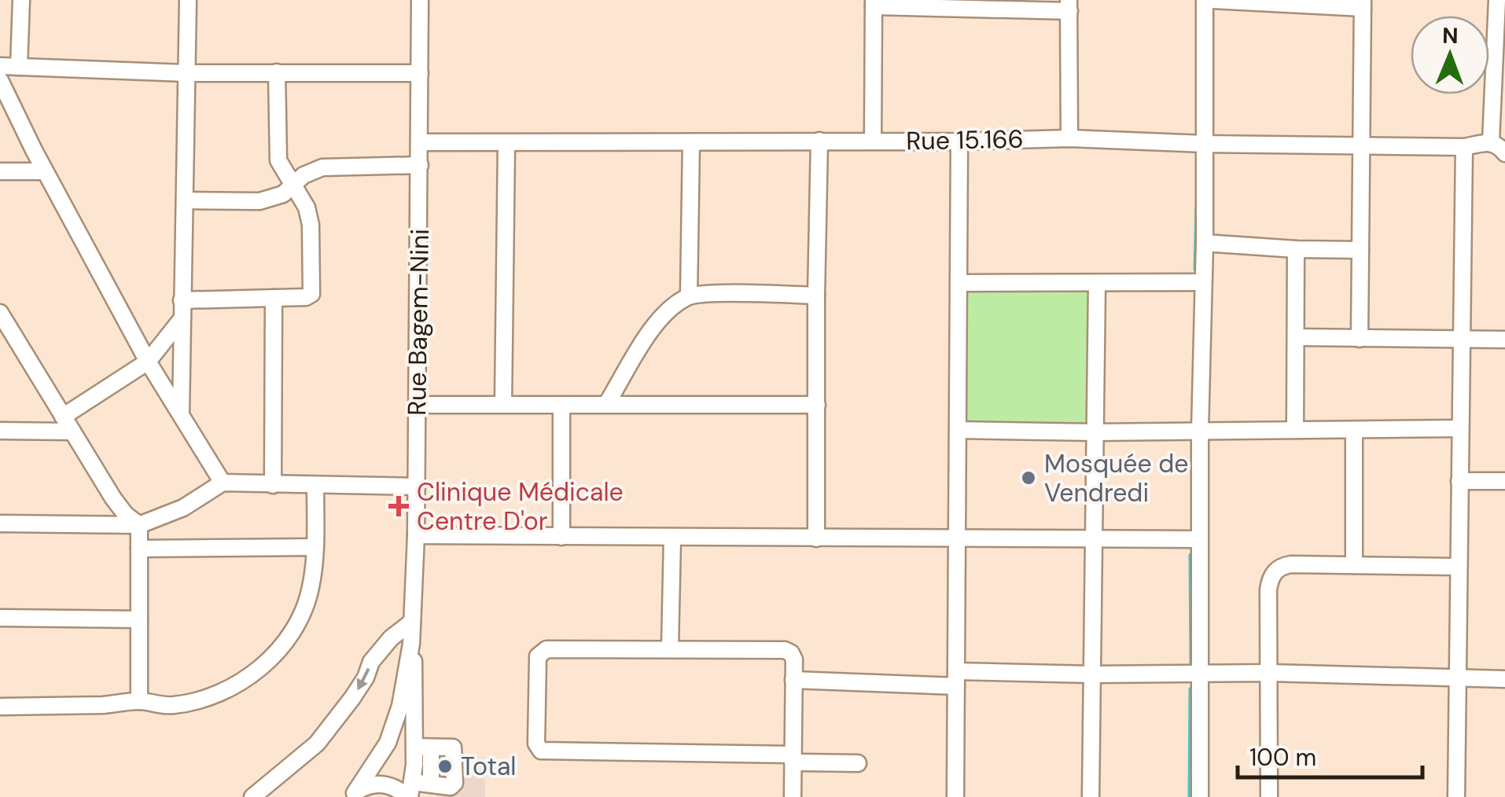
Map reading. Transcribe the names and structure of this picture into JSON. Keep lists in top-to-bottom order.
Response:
{
  "streets": {
    "street": ["Rue 15.166", "Rue Bagem-Nini"]
  },
  "crossings": [
    ["Rue 15.166", "Rue Bagem-Nini"]
  ],
  "places": {
    "other": ["Mosquée de Vendredi", "Total"],
    "health": ["Clinique Médicale Centre D'or"]
  },
  "scale_bar": "100 m",
  "north": "top"
}
